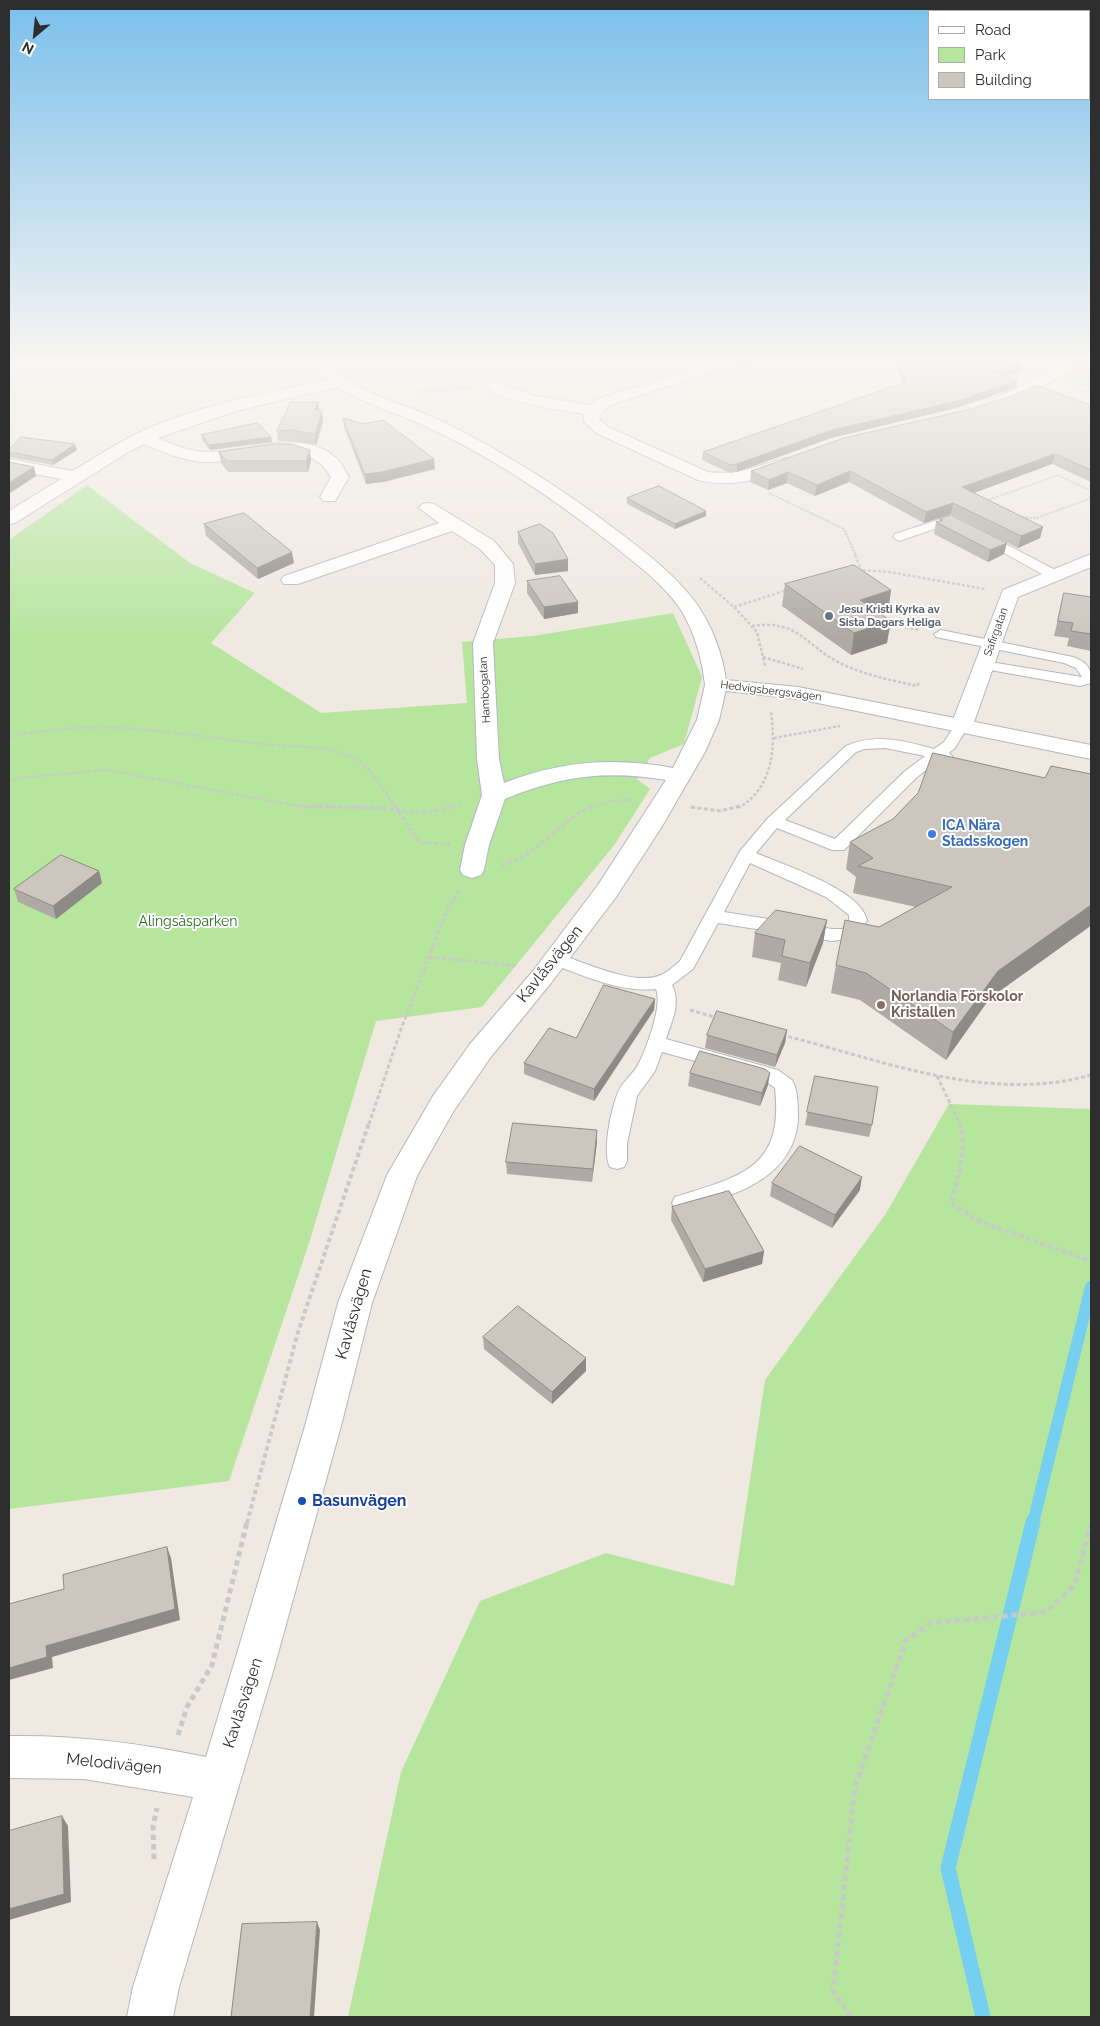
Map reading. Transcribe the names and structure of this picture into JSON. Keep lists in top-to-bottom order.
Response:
{
  "streets": {
    "street": [
      "Safirgatan",
      "Hambogatan",
      "Hedvigsbergsvägen",
      "Kavlåsvägen",
      "Melodivägen"
    ]
  },
  "crossings": [
    ["Safirgatan", "Hedvigsbergsvägen"],
    ["Hedvigsbergsvägen", "Kavlåsvägen"],
    ["Kavlåsvägen", "Melodivägen"]
  ],
  "parks": ["Alingsåsparken"],
  "places": [
    "Jesu Kristi Kyrka av Sista Dagars Heliga",
    "ICA Nära Stadsskogen",
    "Norlandia Förskolor Kristallen",
    "Basunvägen"
  ],
  "legend": ["Road", "Park", "Building"],
  "north": "bottom left"
}
